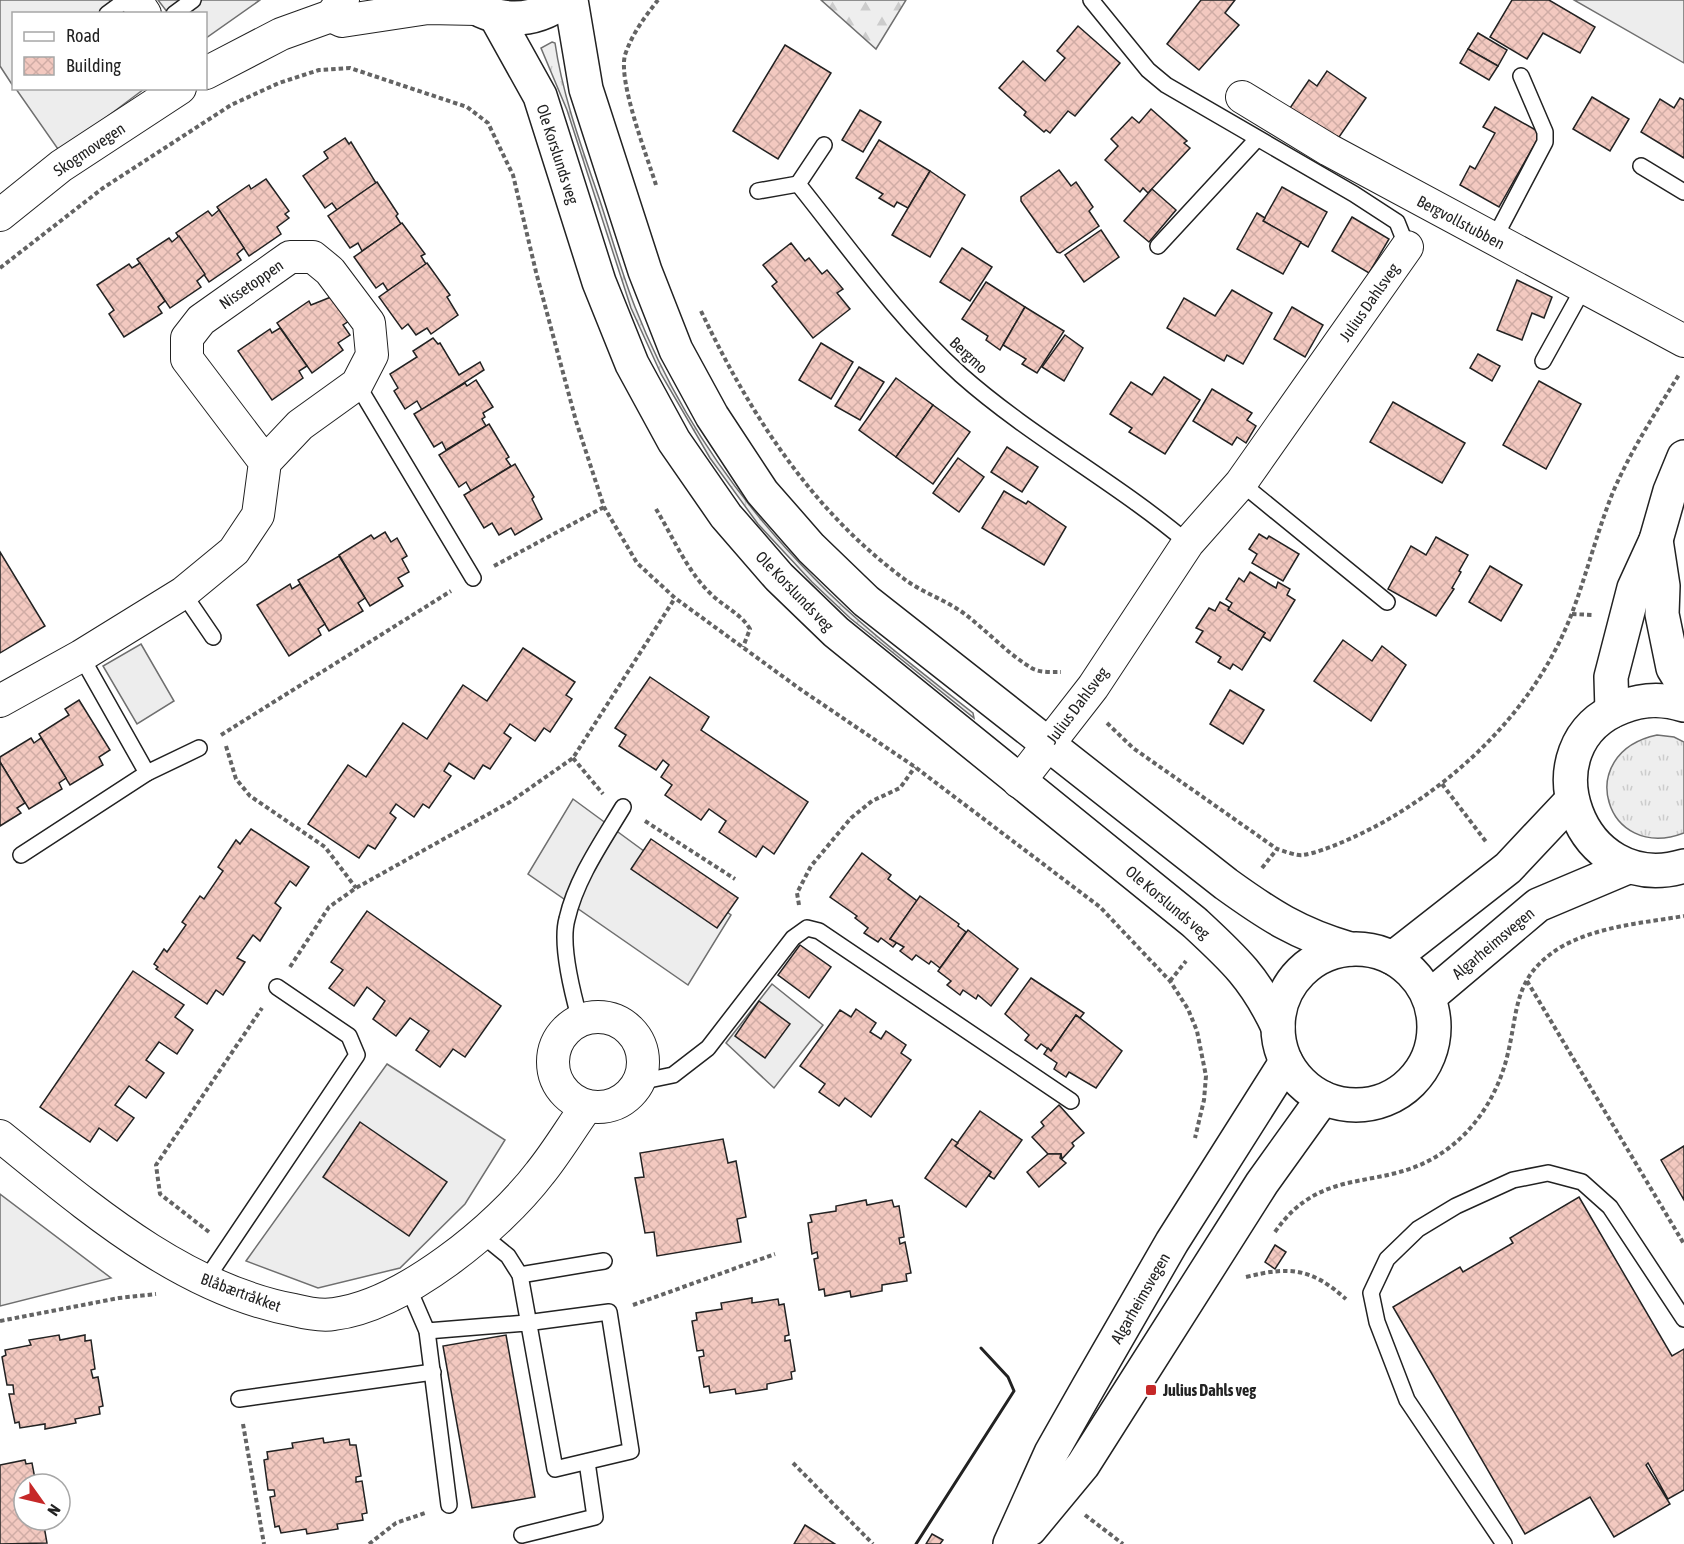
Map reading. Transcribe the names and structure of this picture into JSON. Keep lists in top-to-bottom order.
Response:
{
  "streets": {
    "main road": ["Ole Korslunds veg", "Algarheimsvegen"],
    "street": [
      "Skogmovegen",
      "Bergvollstubben",
      "Nissetoppen",
      "Julius Dahlsveg",
      "Blåbærtråkket"
    ],
    "lane": ["Bergmo"]
  },
  "crossings": [
    ["Ole Korslunds veg", "Julius Dahlsveg"],
    ["Ole Korslunds veg", "Algarheimsvegen"],
    ["Julius Dahlsveg", "Bergmo"]
  ],
  "places": {
    "transit": ["Julius Dahls veg"]
  },
  "legend": ["Road", "Building"],
  "north": "bottom right"
}
